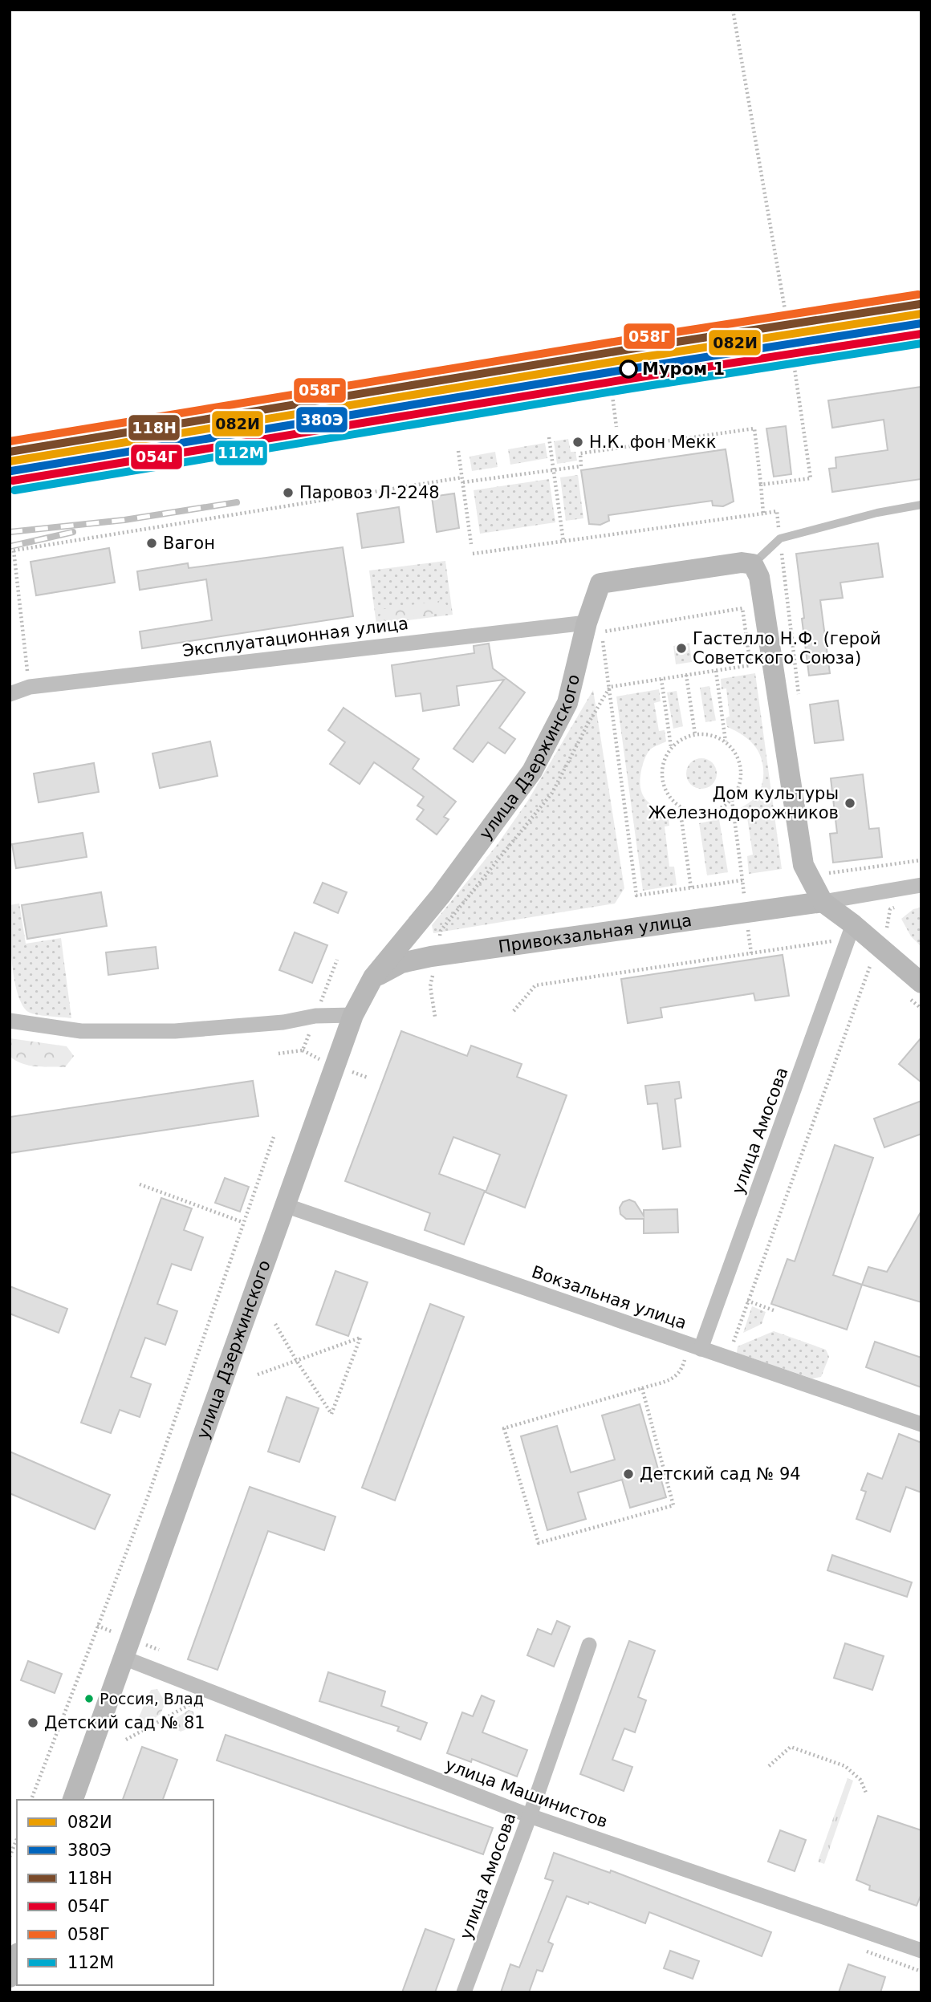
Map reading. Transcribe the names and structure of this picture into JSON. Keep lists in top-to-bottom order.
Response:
{
  "streets": {
    "street": [
      "Эксплуатационная улица",
      "улица Дзержинского",
      "Привокзальная улица",
      "улица Амосова",
      "Вокзальная улица",
      "улица Машинистов"
    ]
  },
  "crossings": [
    ["Эксплуатационная улица", "улица Дзержинского"],
    ["улица Дзержинского", "Привокзальная улица"],
    ["улица Дзержинского", "Вокзальная улица"],
    ["улица Дзержинского", "улица Машинистов"],
    ["улица Амосова", "Вокзальная улица"],
    ["улица Амосова", "улица Машинистов"]
  ],
  "places": [
    "Муром 1",
    "Н.К. фон Мекк",
    "Паровоз Л-2248",
    "Вагон",
    "Гастелло Н.Ф. (герой Советского Союза)",
    "Дом культуры Железнодорожников",
    "Детский сад № 94",
    "Россия, Влад",
    "Детский сад № 81"
  ],
  "lines": [
    "transit line 058Г",
    "transit line 118Н",
    "transit line 082И",
    "transit line 380Э",
    "transit line 054Г",
    "transit line 112М"
  ],
  "legend": [
    "082И",
    "380Э",
    "118Н",
    "054Г",
    "058Г",
    "112М"
  ]
}
